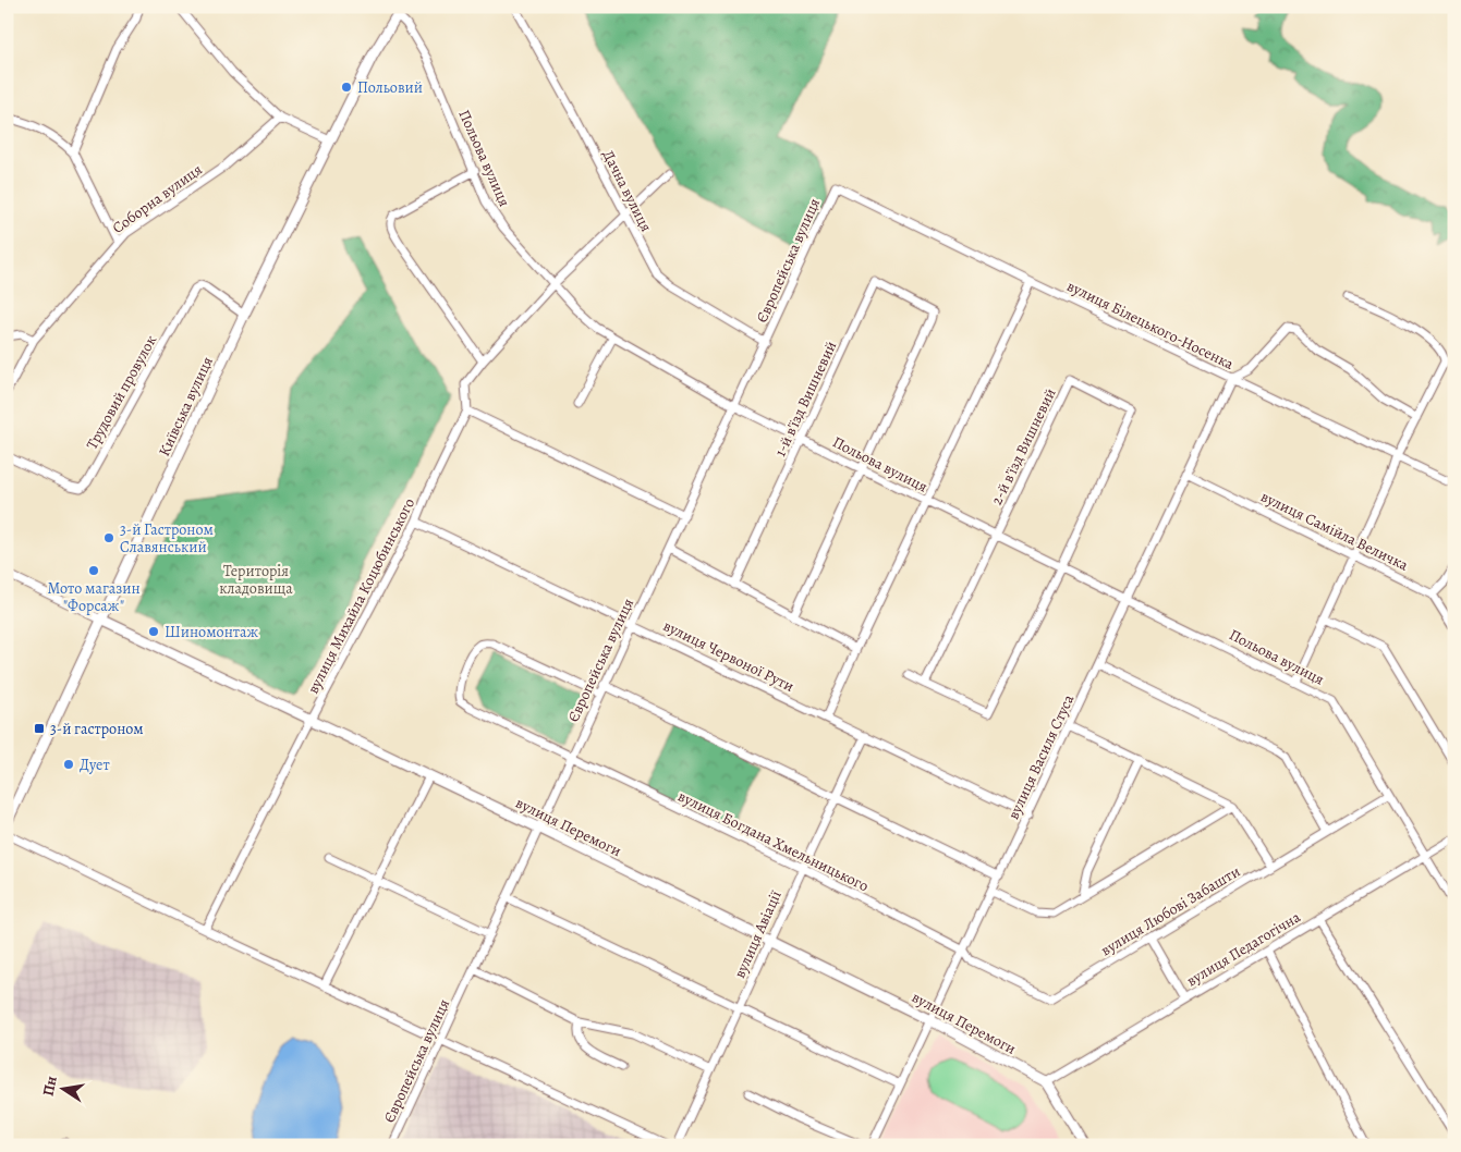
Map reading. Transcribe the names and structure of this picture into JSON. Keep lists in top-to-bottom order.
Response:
{
  "streets": {
    "street": [
      "Польова вулиця",
      "Дачна вулиця",
      "Соборна вулиця",
      "Європейська вулиця",
      "вулиця Білецького-Носенка",
      "Трудовий провулок",
      "1-й в'їзд Вишневий",
      "Київська вулиця",
      "2-й вʼїзд Вишневий",
      "вулиця Самійла Величка",
      "вулиця Михайла Коцюбинського",
      "вулиця Червоної Рути",
      "вулиця Василя Стуса",
      "вулиця Перемоги",
      "вулиця Богдана Хмельницького",
      "вулиця Любові Забашти",
      "вулиця Авіації",
      "вулиця Педагогічна"
    ]
  },
  "crossings": [
    ["Польова вулиця", "Європейська вулиця"],
    ["Польова вулиця", "1-й в'їзд Вишневий"],
    ["Польова вулиця", "Київська вулиця"],
    ["Польова вулиця", "2-й вʼїзд Вишневий"],
    ["Польова вулиця", "вулиця Михайла Коцюбинського"],
    ["Польова вулиця", "вулиця Василя Стуса"],
    ["Польова вулиця", "вулиця Любові Забашти"],
    ["Польова вулиця", "вулиця Педагогічна"],
    ["Дачна вулиця", "Європейська вулиця"],
    ["Дачна вулиця", "вулиця Михайла Коцюбинського"],
    ["Європейська вулиця", "вулиця Білецького-Носенка"],
    ["Європейська вулиця", "вулиця Червоної Рути"],
    ["Європейська вулиця", "вулиця Перемоги"],
    ["Європейська вулиця", "вулиця Богдана Хмельницького"],
    ["вулиця Білецького-Носенка", "вулиця Василя Стуса"],
    ["Трудовий провулок", "Київська вулиця"],
    ["Київська вулиця", "вулиця Перемоги"],
    ["вулиця Самійла Величка", "вулиця Василя Стуса"],
    ["вулиця Михайла Коцюбинського", "вулиця Червоної Рути"],
    ["вулиця Михайла Коцюбинського", "вулиця Перемоги"],
    ["вулиця Червоної Рути", "вулиця Василя Стуса"],
    ["вулиця Червоної Рути", "вулиця Авіації"],
    ["вулиця Василя Стуса", "вулиця Перемоги"],
    ["вулиця Василя Стуса", "вулиця Богдана Хмельницького"],
    ["вулиця Василя Стуса", "вулиця Любові Забашти"],
    ["вулиця Перемоги", "вулиця Авіації"],
    ["вулиця Перемоги", "вулиця Педагогічна"],
    ["вулиця Богдана Хмельницького", "вулиця Любові Забашти"],
    ["вулиця Богдана Хмельницького", "вулиця Авіації"]
  ],
  "parks": ["Територія кладовища"],
  "places": {
    "other": [
      "Польовий",
      "3-й Гастроном Славянський",
      "Мото магазин \"Форсаж\"",
      "Шиномонтаж",
      "Дует"
    ],
    "transit": ["3-й гастроном"]
  },
  "north": "left"
}
